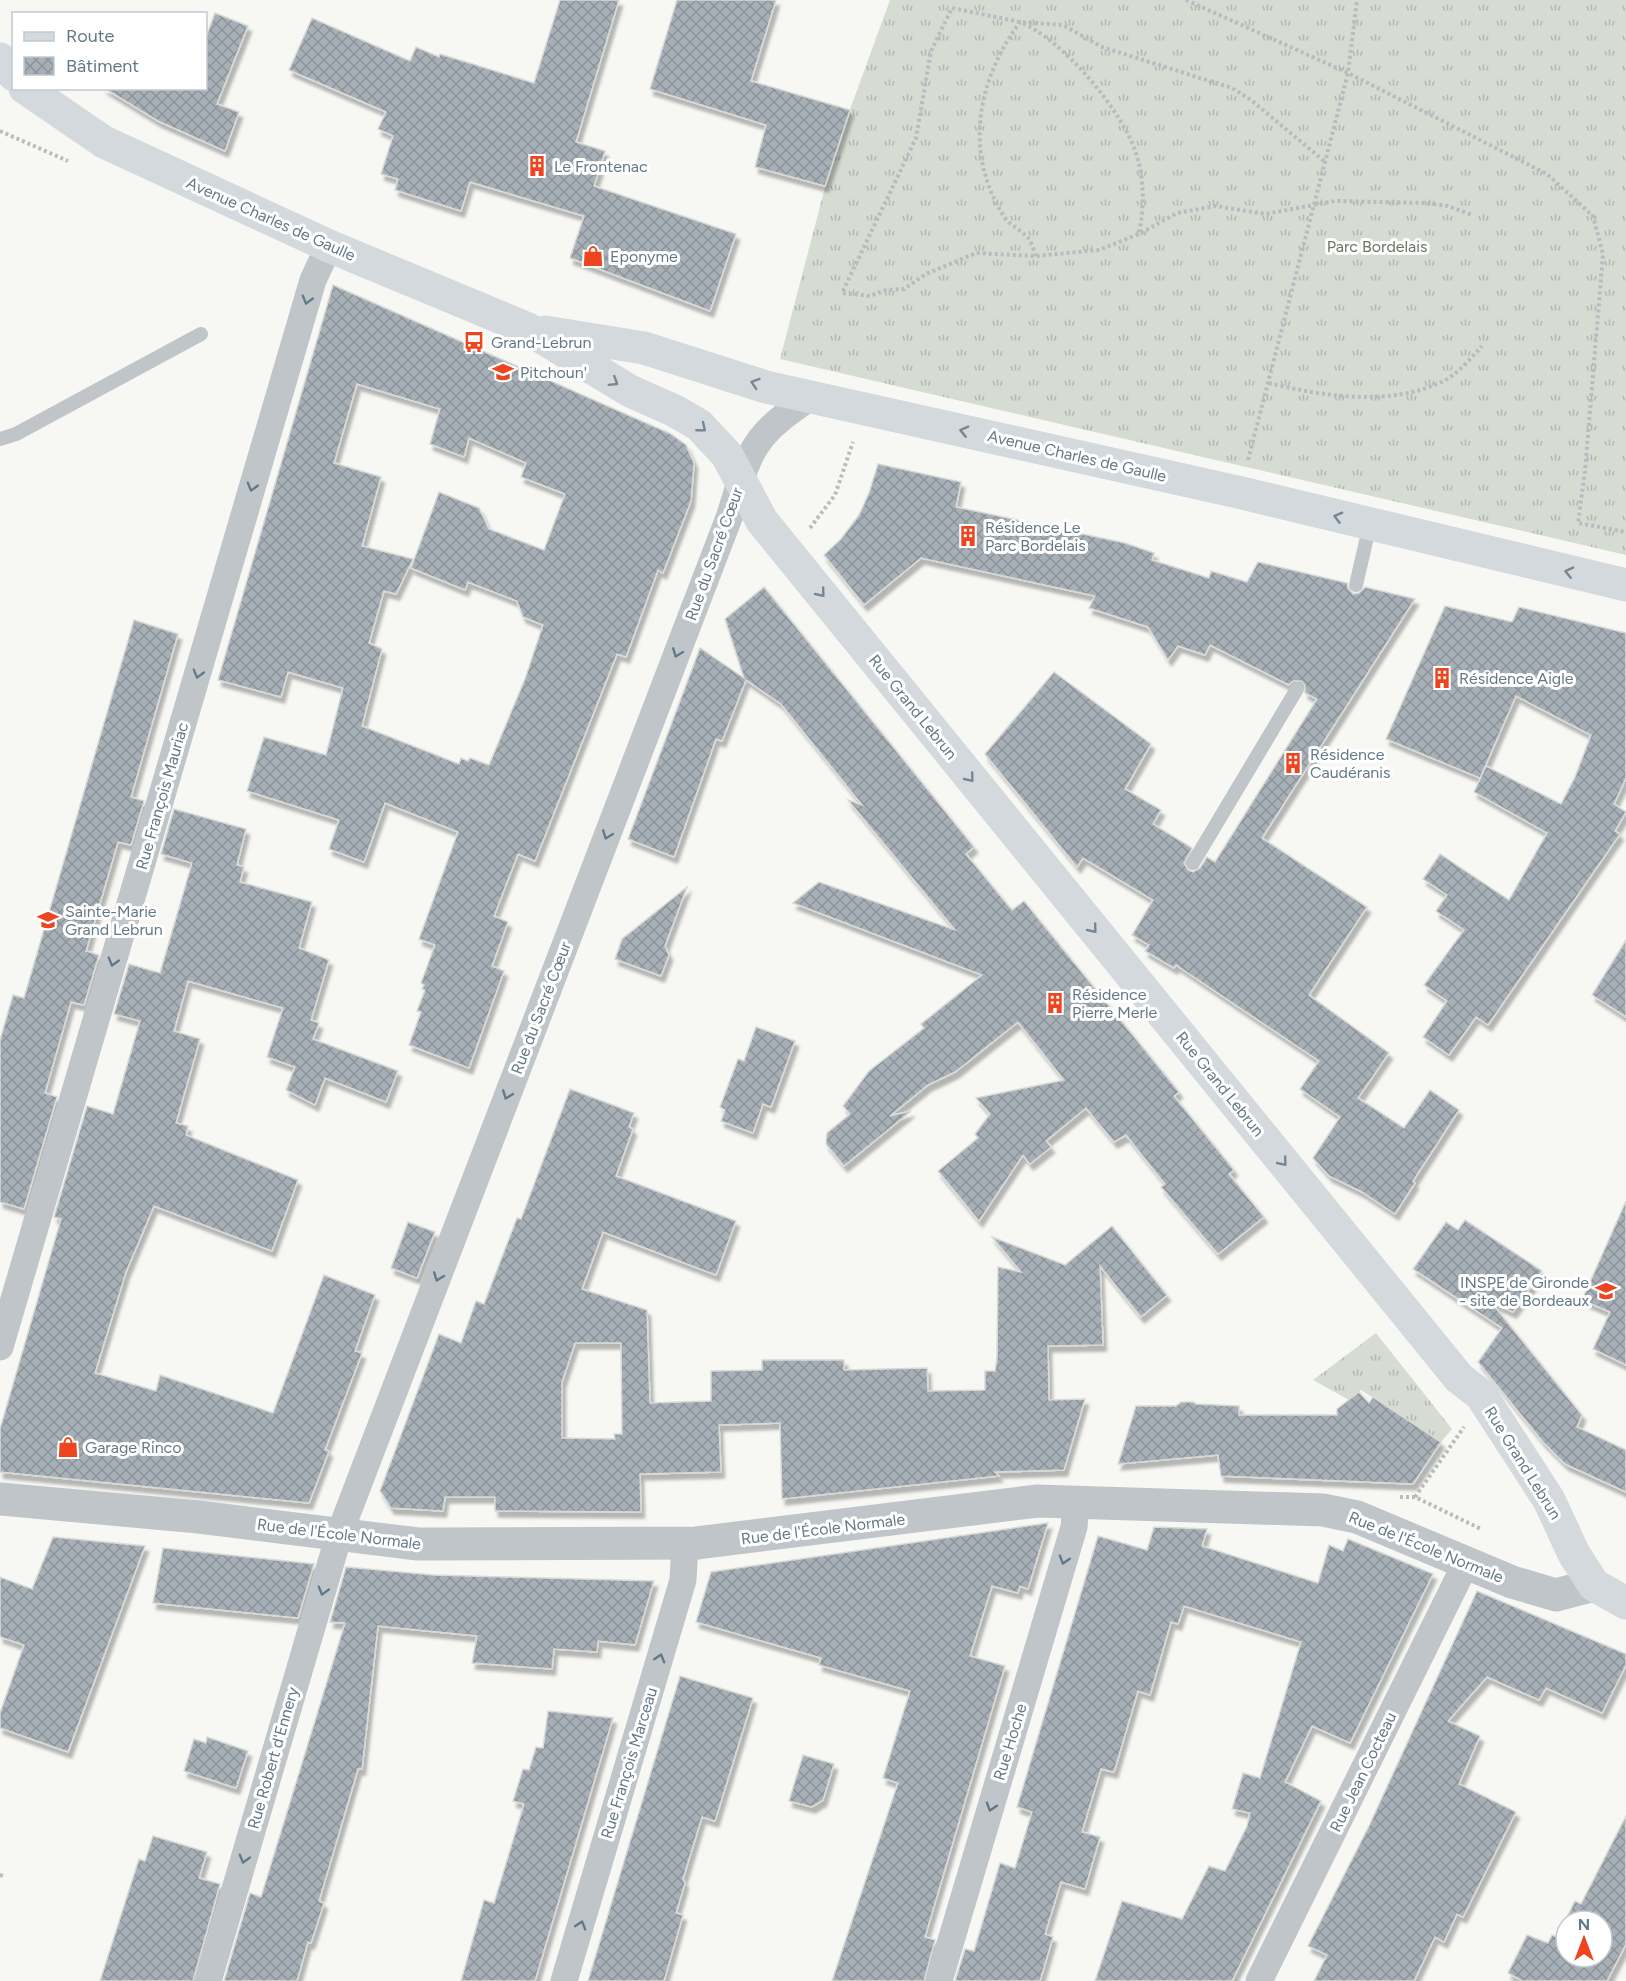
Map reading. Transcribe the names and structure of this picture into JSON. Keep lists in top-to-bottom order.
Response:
{
  "streets": {
    "main road": ["Avenue Charles de Gaulle", "Rue Grand Lebrun"],
    "street": [
      "Rue du Sacré Cœur",
      "Rue François Mauriac",
      "Rue de l'École Normale",
      "Rue Hoche",
      "Rue Robert d'Ennery",
      "Rue François Marceau",
      "Rue Jean Cocteau"
    ]
  },
  "crossings": [
    ["Avenue Charles de Gaulle", "Rue du Sacré Cœur"],
    ["Avenue Charles de Gaulle", "Rue Grand Lebrun"],
    ["Avenue Charles de Gaulle", "Rue François Mauriac"],
    ["Rue du Sacré Cœur", "Rue Grand Lebrun"],
    ["Rue du Sacré Cœur", "Rue de l'École Normale"],
    ["Rue du Sacré Cœur", "Rue Robert d'Ennery"],
    ["Rue Grand Lebrun", "Rue de l'École Normale"],
    ["Rue de l'École Normale", "Rue Hoche"],
    ["Rue de l'École Normale", "Rue Robert d'Ennery"],
    ["Rue de l'École Normale", "Rue François Marceau"],
    ["Rue de l'École Normale", "Rue Jean Cocteau"]
  ],
  "one_way": [
    "Rue du Sacré Cœur",
    "Rue Grand Lebrun",
    "Rue François Mauriac",
    "Rue Hoche",
    "Rue Robert d'Ennery",
    "Rue François Marceau"
  ],
  "parks": ["Parc Bordelais"],
  "places": {
    "building": [
      "Le Frontenac",
      "Résidence Le Parc Bordelais",
      "Résidence Aigle",
      "Résidence Caudéranis",
      "Résidence Pierre Merle"
    ],
    "shop": ["Eponyme", "Garage Rinco"],
    "bus stop": ["Grand-Lebrun"],
    "school or university": ["Pitchoun'", "Sainte-Marie Grand Lebrun", "INSPE de Gironde - site de Bordeaux"]
  },
  "legend": ["Route", "Bâtiment"],
  "north": "top"
}
